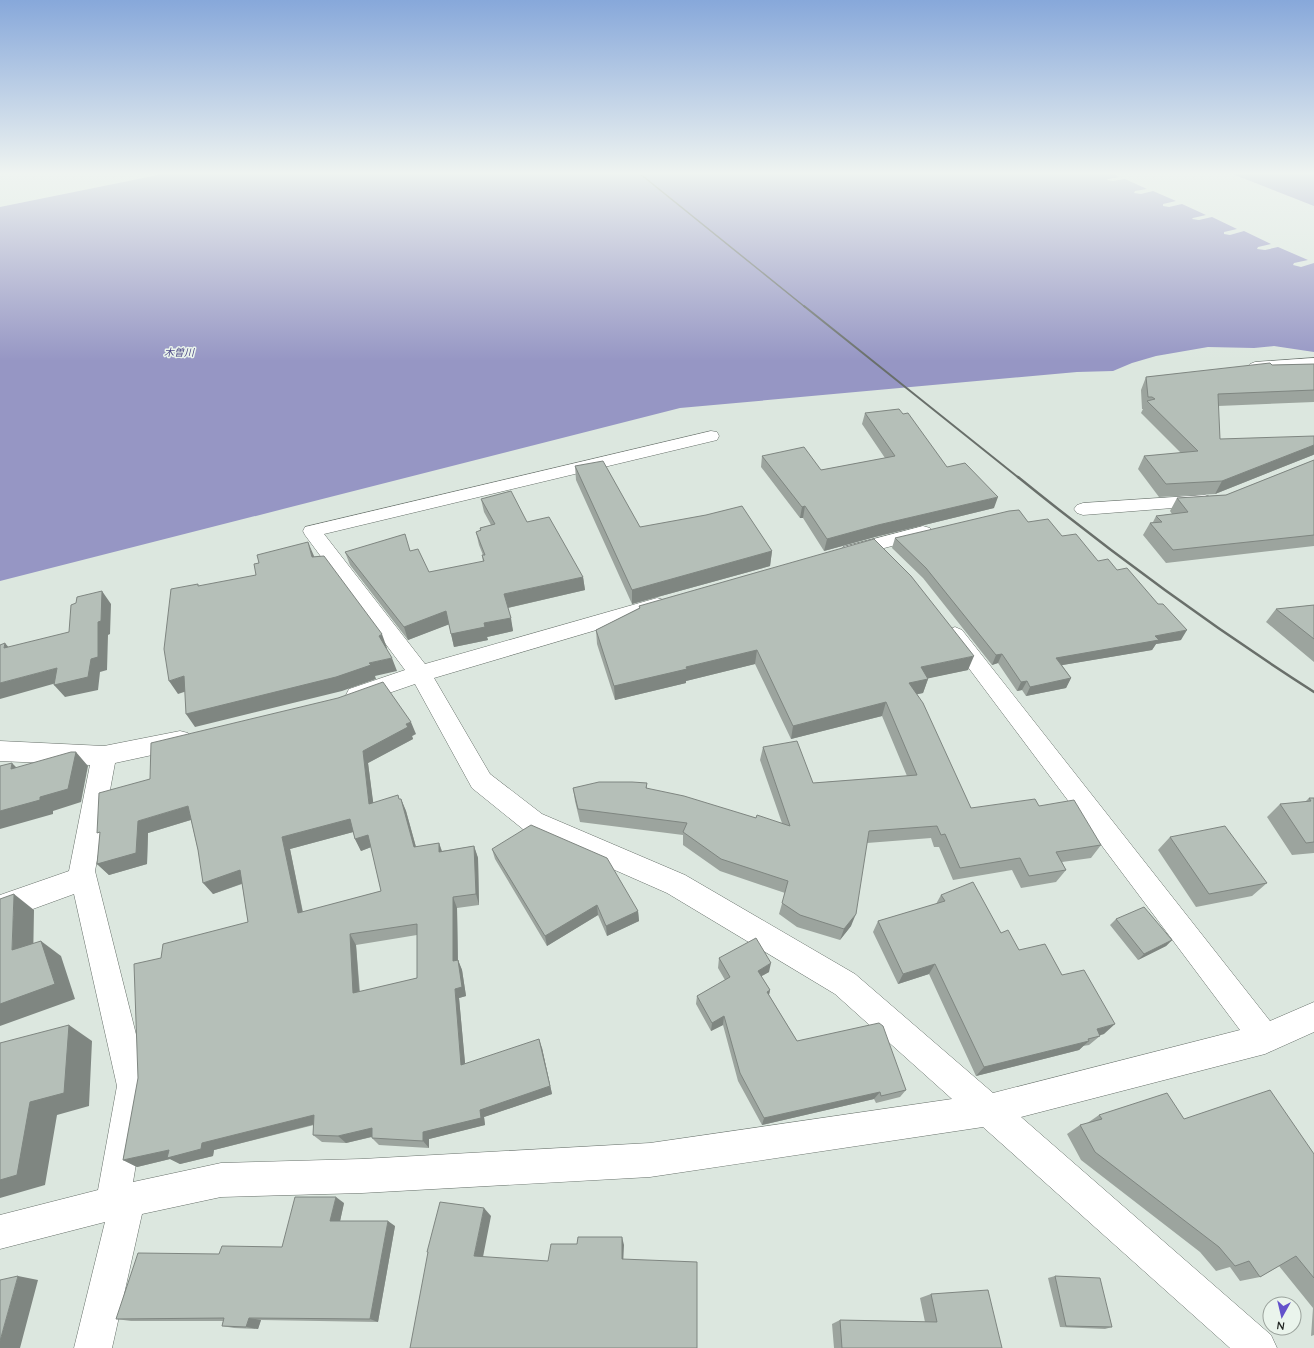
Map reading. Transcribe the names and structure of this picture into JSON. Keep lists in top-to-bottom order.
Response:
{
  "water": ["木曽川"],
  "north": "bottom"
}
